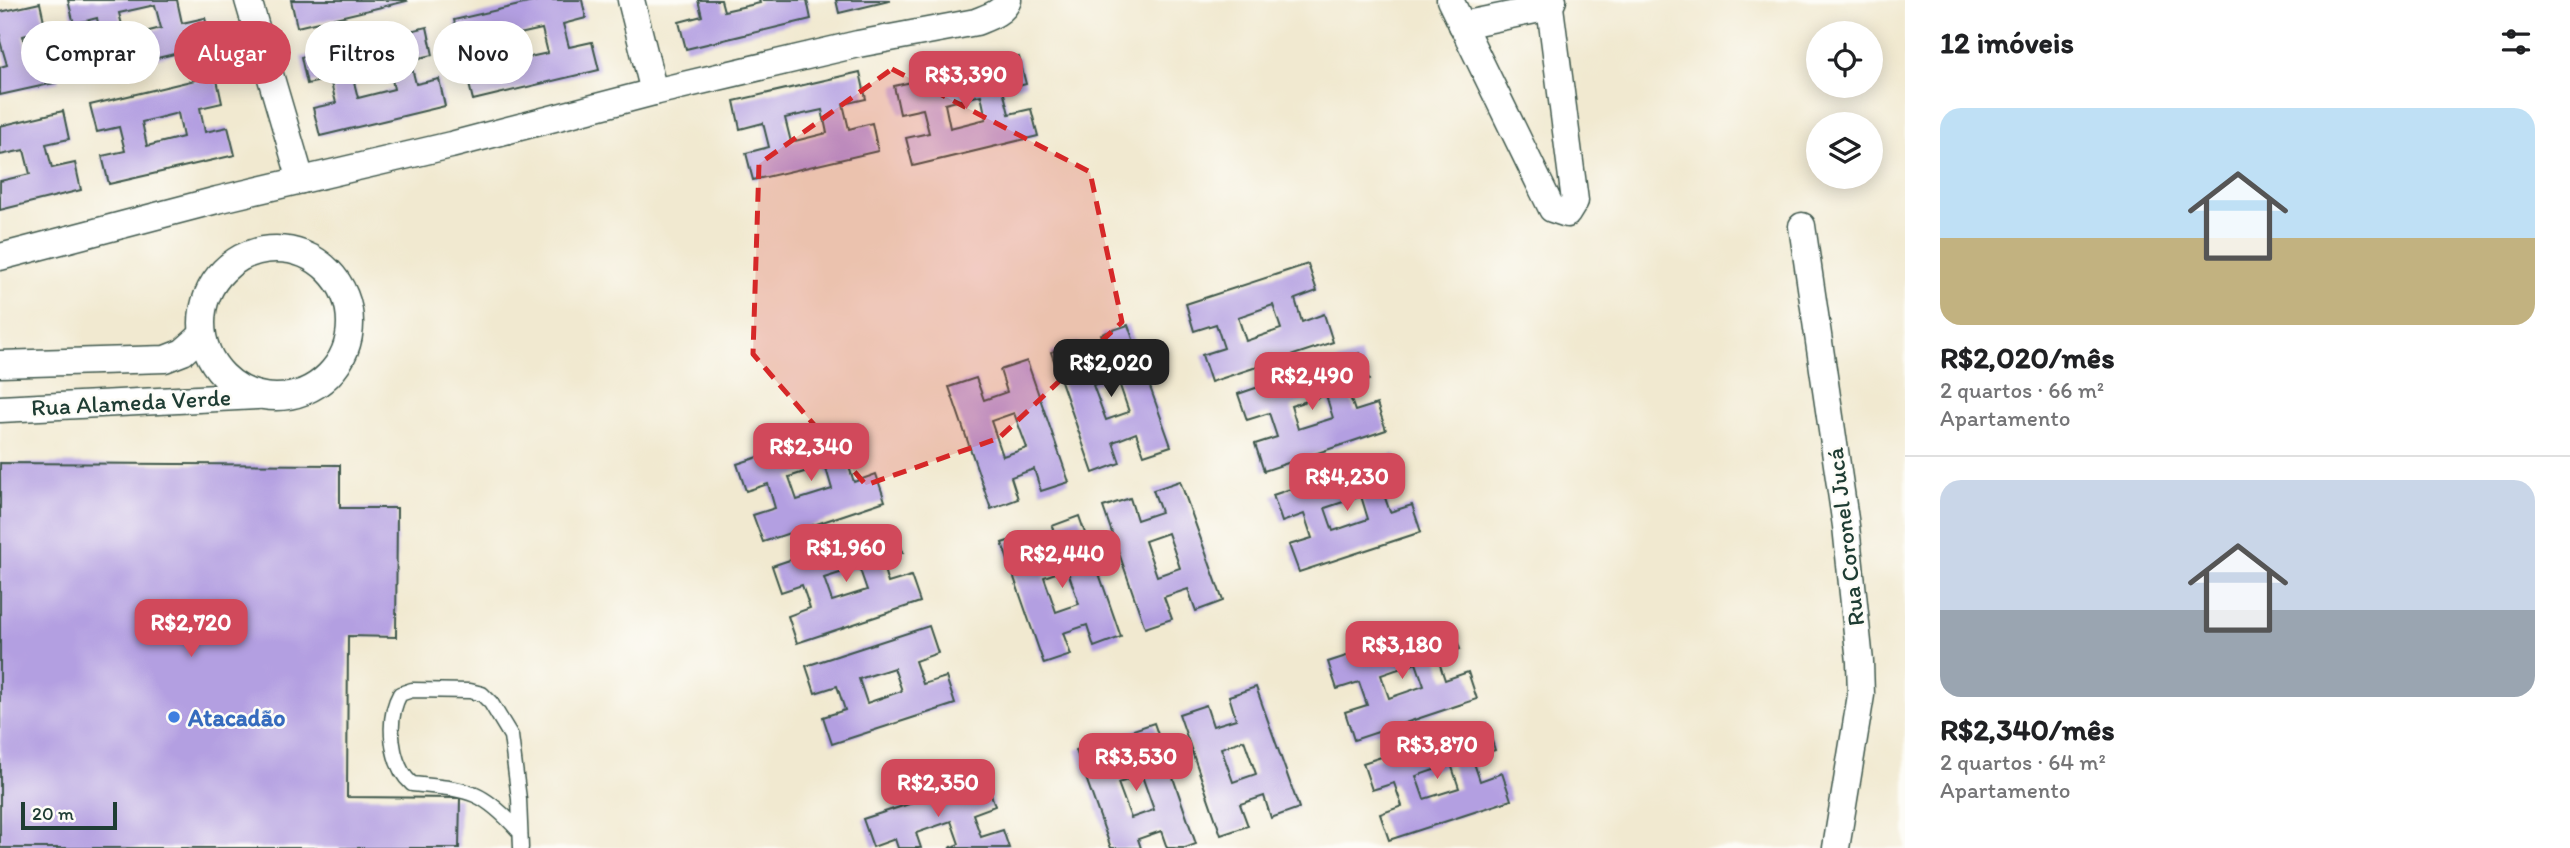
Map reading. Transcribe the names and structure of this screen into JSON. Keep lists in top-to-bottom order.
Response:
{
  "streets": {
    "street": ["Rua Alameda Verde", "Rua Coronel Jucá"]
  },
  "places": ["Atacadão"],
  "scale_bar": "20 m",
  "page": {
    "heading": "12 imóveis",
    "chip": [
      "Comprar",
      "Alugar",
      "Filtros",
      "Novo"
    ],
    "price": [
      "R$3,390",
      "R$2,020",
      "R$2,490",
      "R$2,340",
      "R$4,230",
      "R$1,960",
      "R$2,440",
      "R$2,720",
      "R$3,180",
      "R$3,870",
      "R$3,530",
      "R$2,350"
    ],
    "list": [
      {
        "name": "R$2,020/mês",
        "note": "2 quartos · 66 m² · Apartamento"
      },
      {
        "name": "R$2,340/mês",
        "note": "2 quartos · 64 m² · Apartamento"
      }
    ],
    "scale": "20 m"
  }
}
